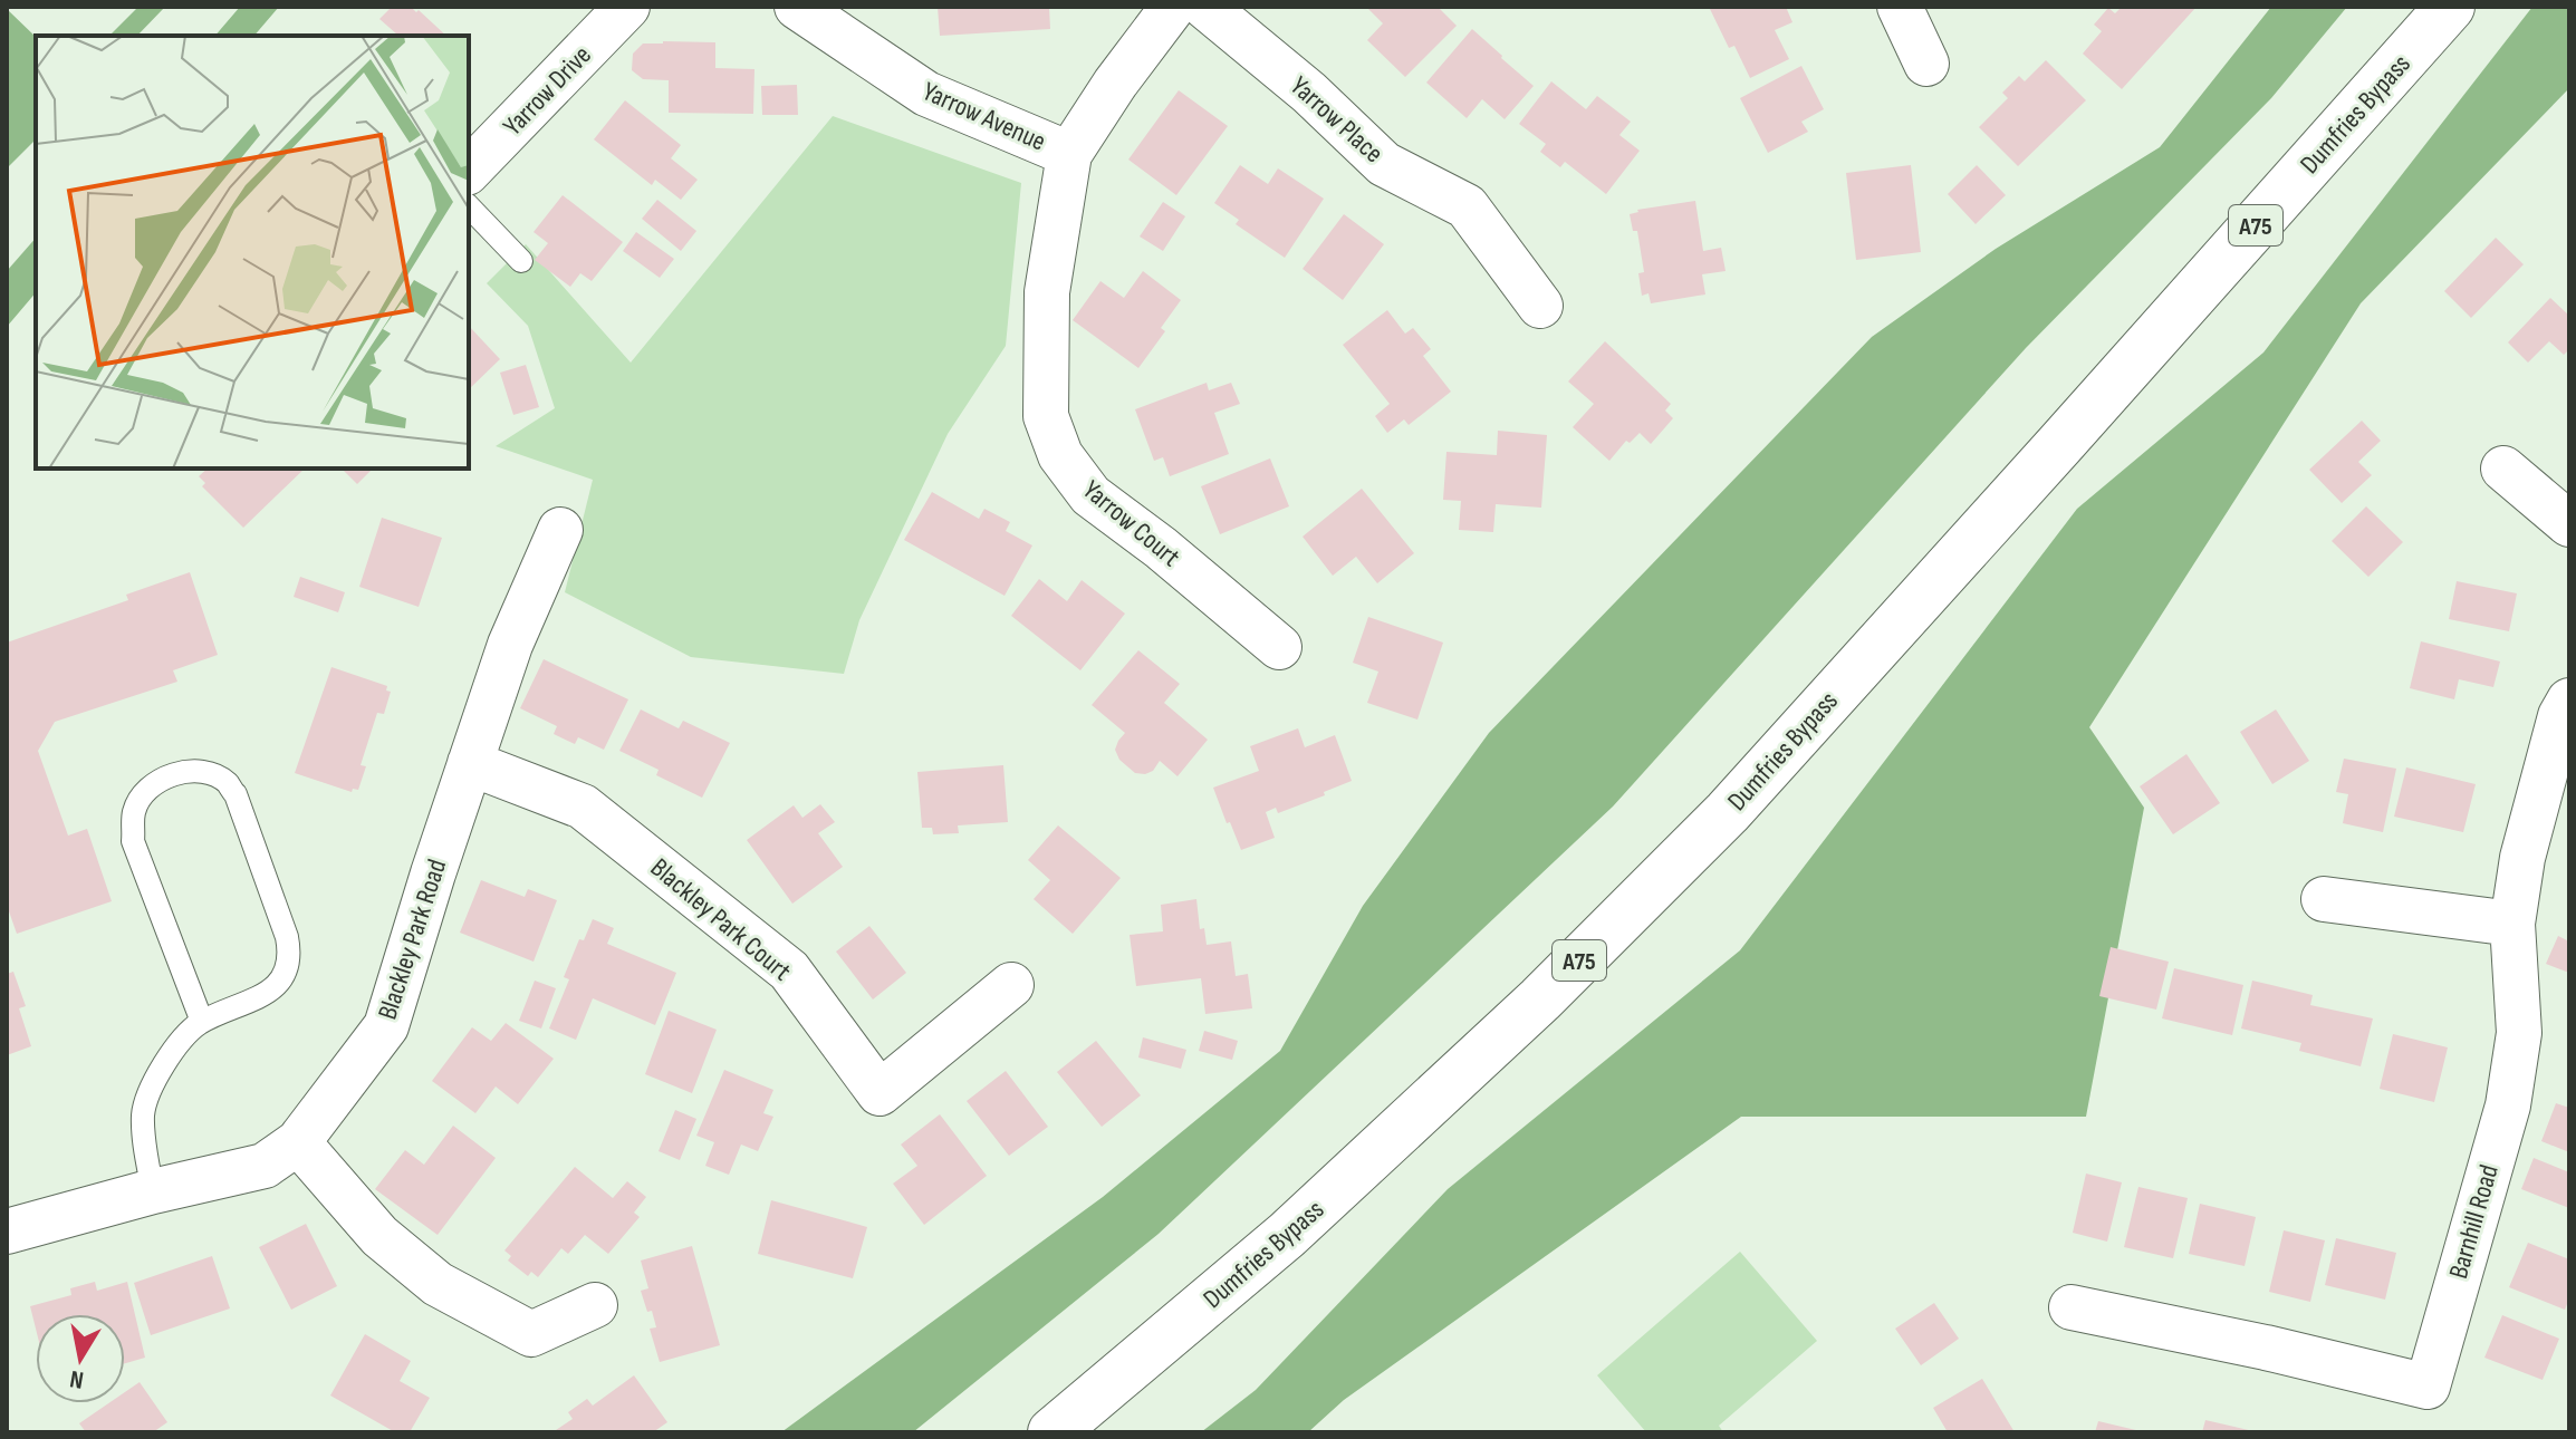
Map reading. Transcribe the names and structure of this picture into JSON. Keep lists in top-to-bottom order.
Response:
{
  "streets": {
    "highway": ["Dumfries Bypass", "A75"],
    "street": [
      "Yarrow Drive",
      "Yarrow Avenue",
      "Yarrow Place",
      "Yarrow Court",
      "Blackley Park Court",
      "Blackley Park Road",
      "Barnhill Road"
    ]
  },
  "crossings": [
    ["Yarrow Avenue", "Yarrow Court"],
    ["Blackley Park Court", "Blackley Park Road"]
  ],
  "north": "bottom"
}
